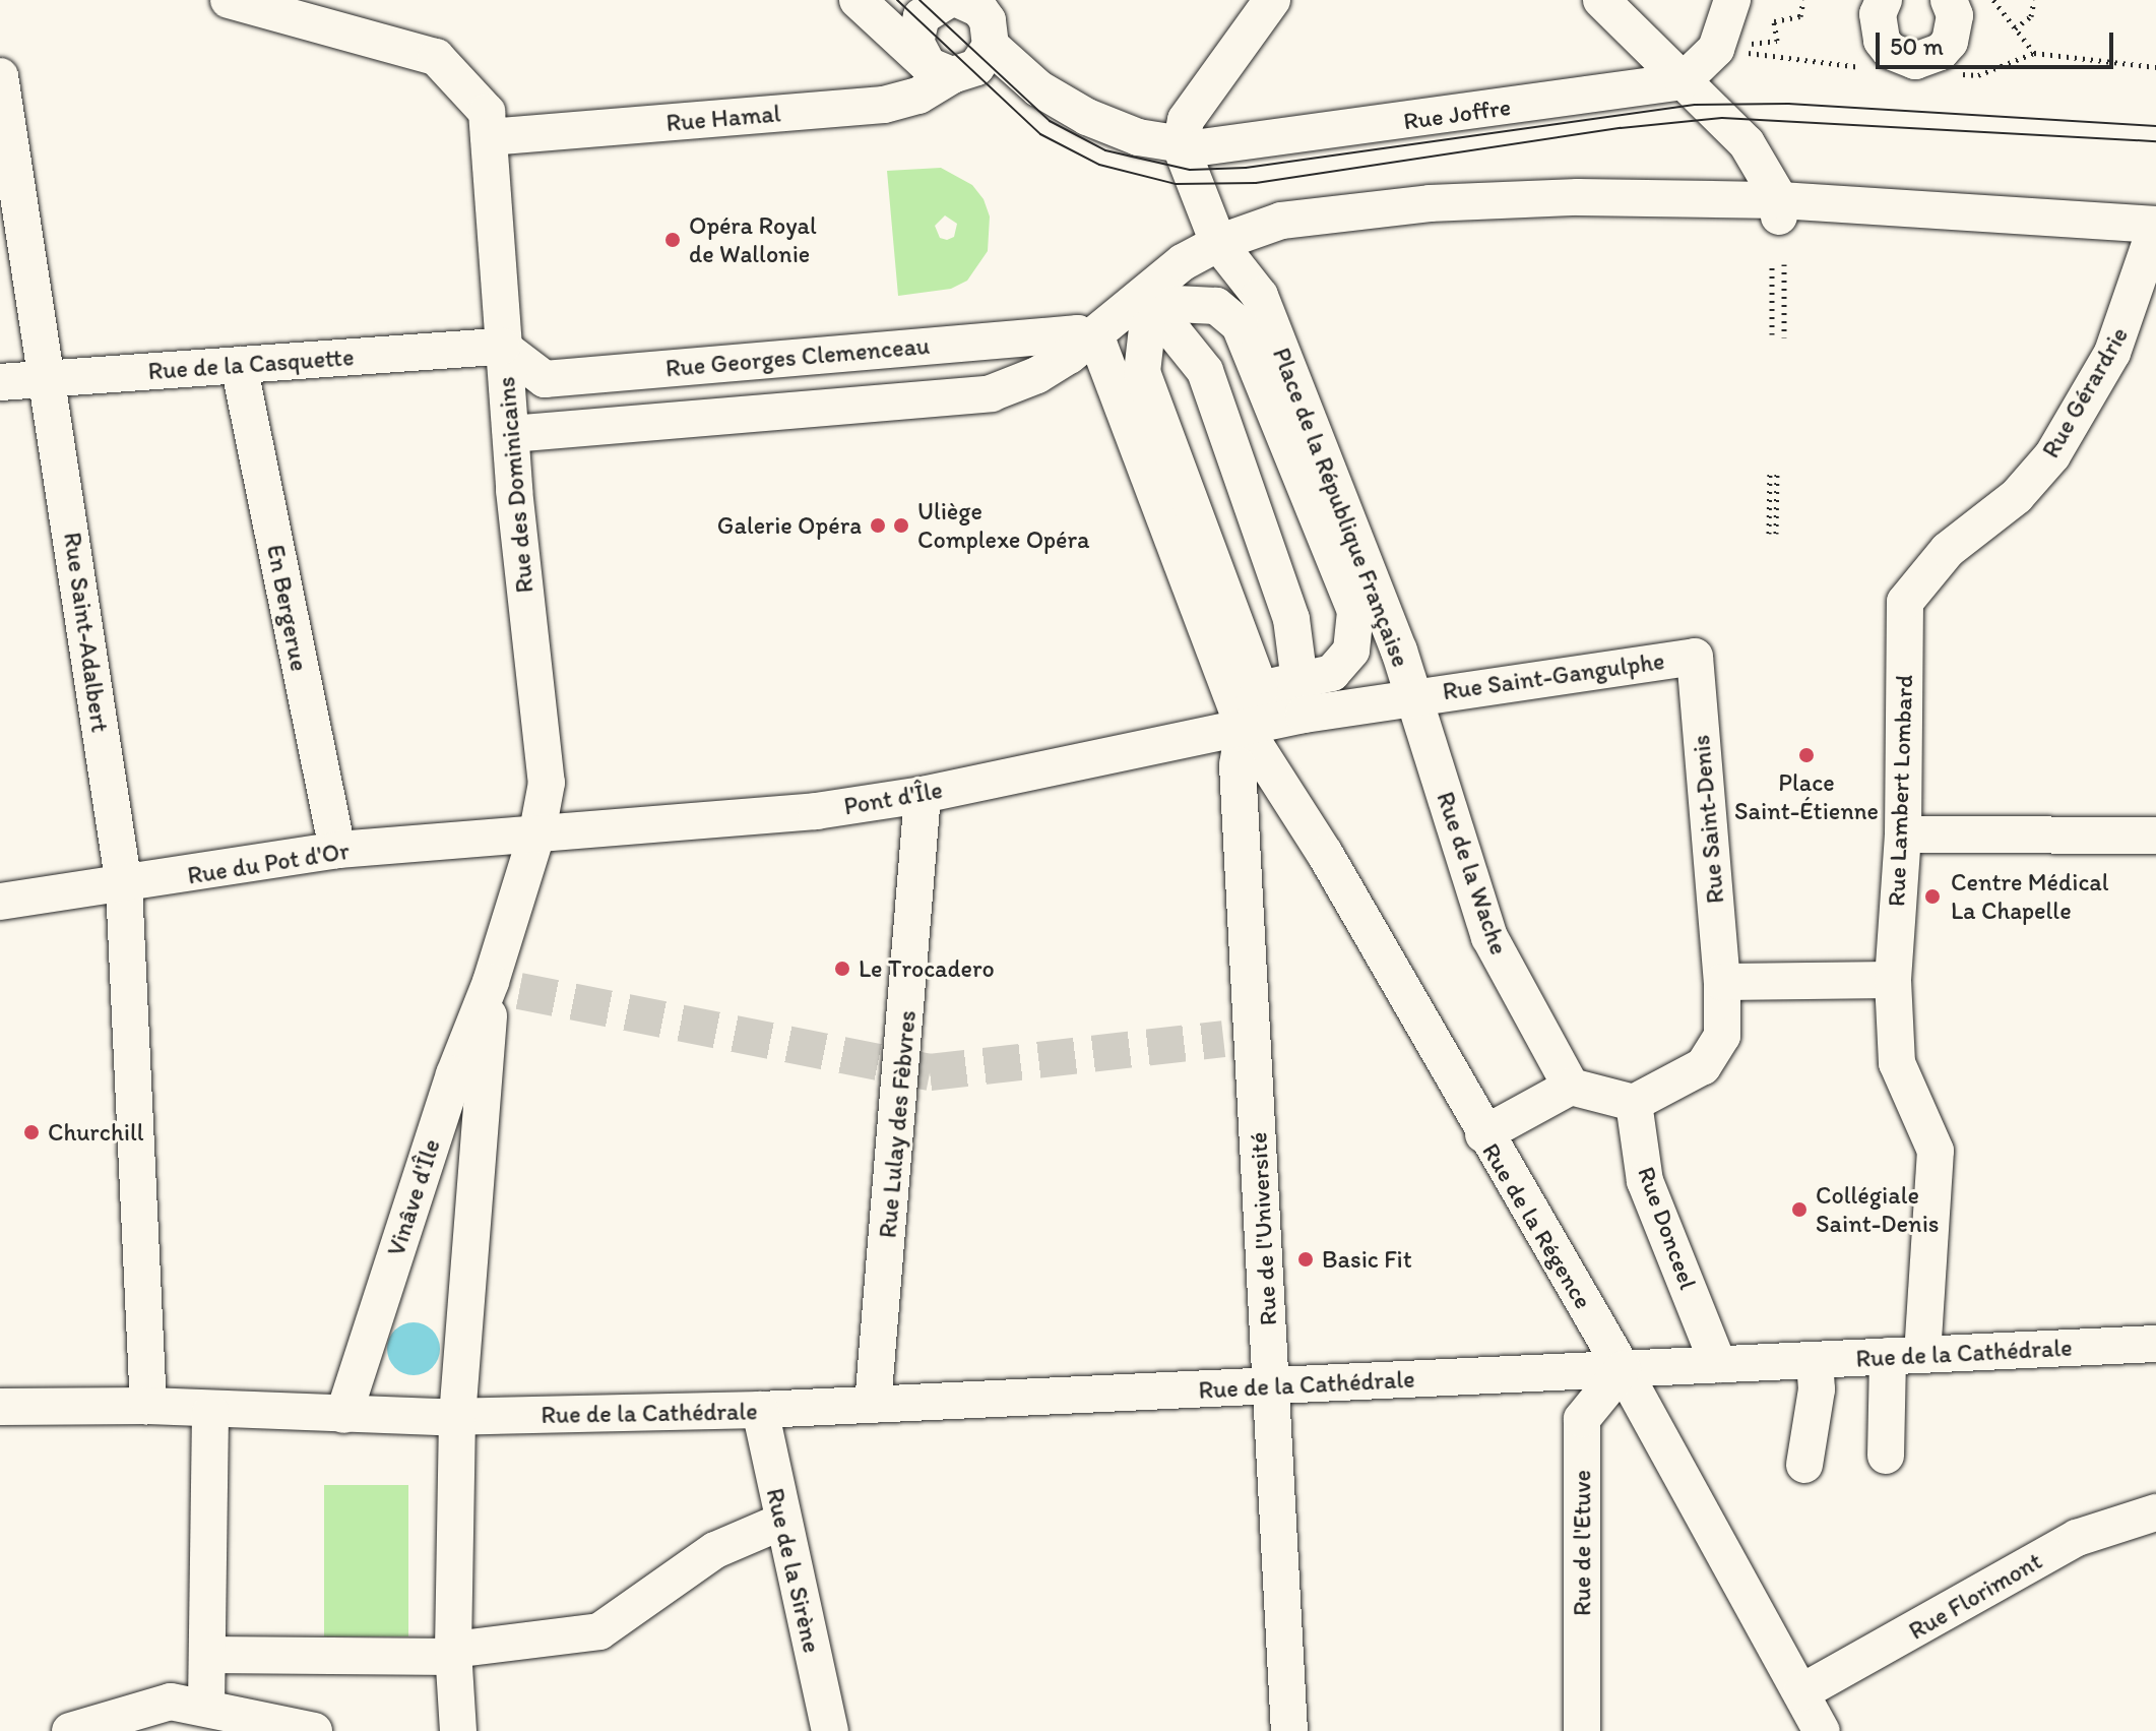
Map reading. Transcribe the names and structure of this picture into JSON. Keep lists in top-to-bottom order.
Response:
{
  "streets": {
    "street": [
      "Rue Joffre",
      "Rue Hamal",
      "Rue Georges Clemenceau",
      "Rue de la Casquette",
      "Rue Gérardrie",
      "Rue des Dominicains",
      "Place de la République Française",
      "En Bergerue",
      "Rue Saint-Adalbert",
      "Rue Saint-Gangulphe",
      "Rue Lambert Lombard",
      "Pont d'Île",
      "Rue Saint-Denis",
      "Rue du Pot d'Or",
      "Rue de la Wache",
      "Rue Lulay des Fèbvres",
      "Vinâve d'Île",
      "Rue de la Régence",
      "Rue Donceel",
      "Rue de l'Université",
      "Rue de la Cathédrale",
      "Rue de l'Etuve",
      "Rue de la Sirène",
      "Rue Florimont"
    ]
  },
  "crossings": [
    ["Rue Joffre", "Rue Hamal"],
    ["Rue Joffre", "Place de la République Française"],
    ["Rue Hamal", "Rue des Dominicains"],
    ["Rue Georges Clemenceau", "Rue de la Casquette"],
    ["Rue Georges Clemenceau", "Rue des Dominicains"],
    ["Rue de la Casquette", "Rue des Dominicains"],
    ["Rue de la Casquette", "En Bergerue"],
    ["Rue de la Casquette", "Rue Saint-Adalbert"],
    ["Rue Gérardrie", "Rue Lambert Lombard"],
    ["Rue des Dominicains", "Pont d'Île"],
    ["Rue des Dominicains", "Rue du Pot d'Or"],
    ["Rue des Dominicains", "Vinâve d'Île"],
    ["Place de la République Française", "Rue Saint-Gangulphe"],
    ["Place de la République Française", "Pont d'Île"],
    ["Place de la République Française", "Rue de la Wache"],
    ["Place de la République Française", "Rue de la Régence"],
    ["Place de la République Française", "Rue de l'Université"],
    ["En Bergerue", "Rue du Pot d'Or"],
    ["Rue Saint-Adalbert", "Rue du Pot d'Or"],
    ["Rue Saint-Adalbert", "Rue de la Cathédrale"],
    ["Rue Saint-Gangulphe", "Rue Saint-Denis"],
    ["Rue Saint-Gangulphe", "Rue de la Wache"],
    ["Rue Lambert Lombard", "Rue de la Cathédrale"],
    ["Pont d'Île", "Rue du Pot d'Or"],
    ["Pont d'Île", "Rue Lulay des Fèbvres"],
    ["Pont d'Île", "Vinâve d'Île"],
    ["Pont d'Île", "Rue de la Régence"],
    ["Pont d'Île", "Rue de l'Université"],
    ["Rue Saint-Denis", "Rue Donceel"],
    ["Rue du Pot d'Or", "Vinâve d'Île"],
    ["Rue Lulay des Fèbvres", "Rue de la Cathédrale"],
    ["Vinâve d'Île", "Rue de la Cathédrale"],
    ["Rue de la Régence", "Rue de l'Université"],
    ["Rue de la Régence", "Rue de la Cathédrale"],
    ["Rue de la Régence", "Rue de l'Etuve"],
    ["Rue de la Régence", "Rue Florimont"],
    ["Rue Donceel", "Rue de la Cathédrale"],
    ["Rue de l'Université", "Rue de la Cathédrale"],
    ["Rue de la Cathédrale", "Rue de l'Etuve"],
    ["Rue de la Cathédrale", "Rue de la Sirène"]
  ],
  "places": [
    "Opéra Royal de Wallonie",
    "Galerie Opéra",
    "Uliège Complexe Opéra",
    "Place Saint-Étienne",
    "Centre Médical La Chapelle",
    "Le Trocadero",
    "Churchill",
    "Collégiale Saint-Denis",
    "Basic Fit"
  ],
  "scale_bar": "50 m"
}
